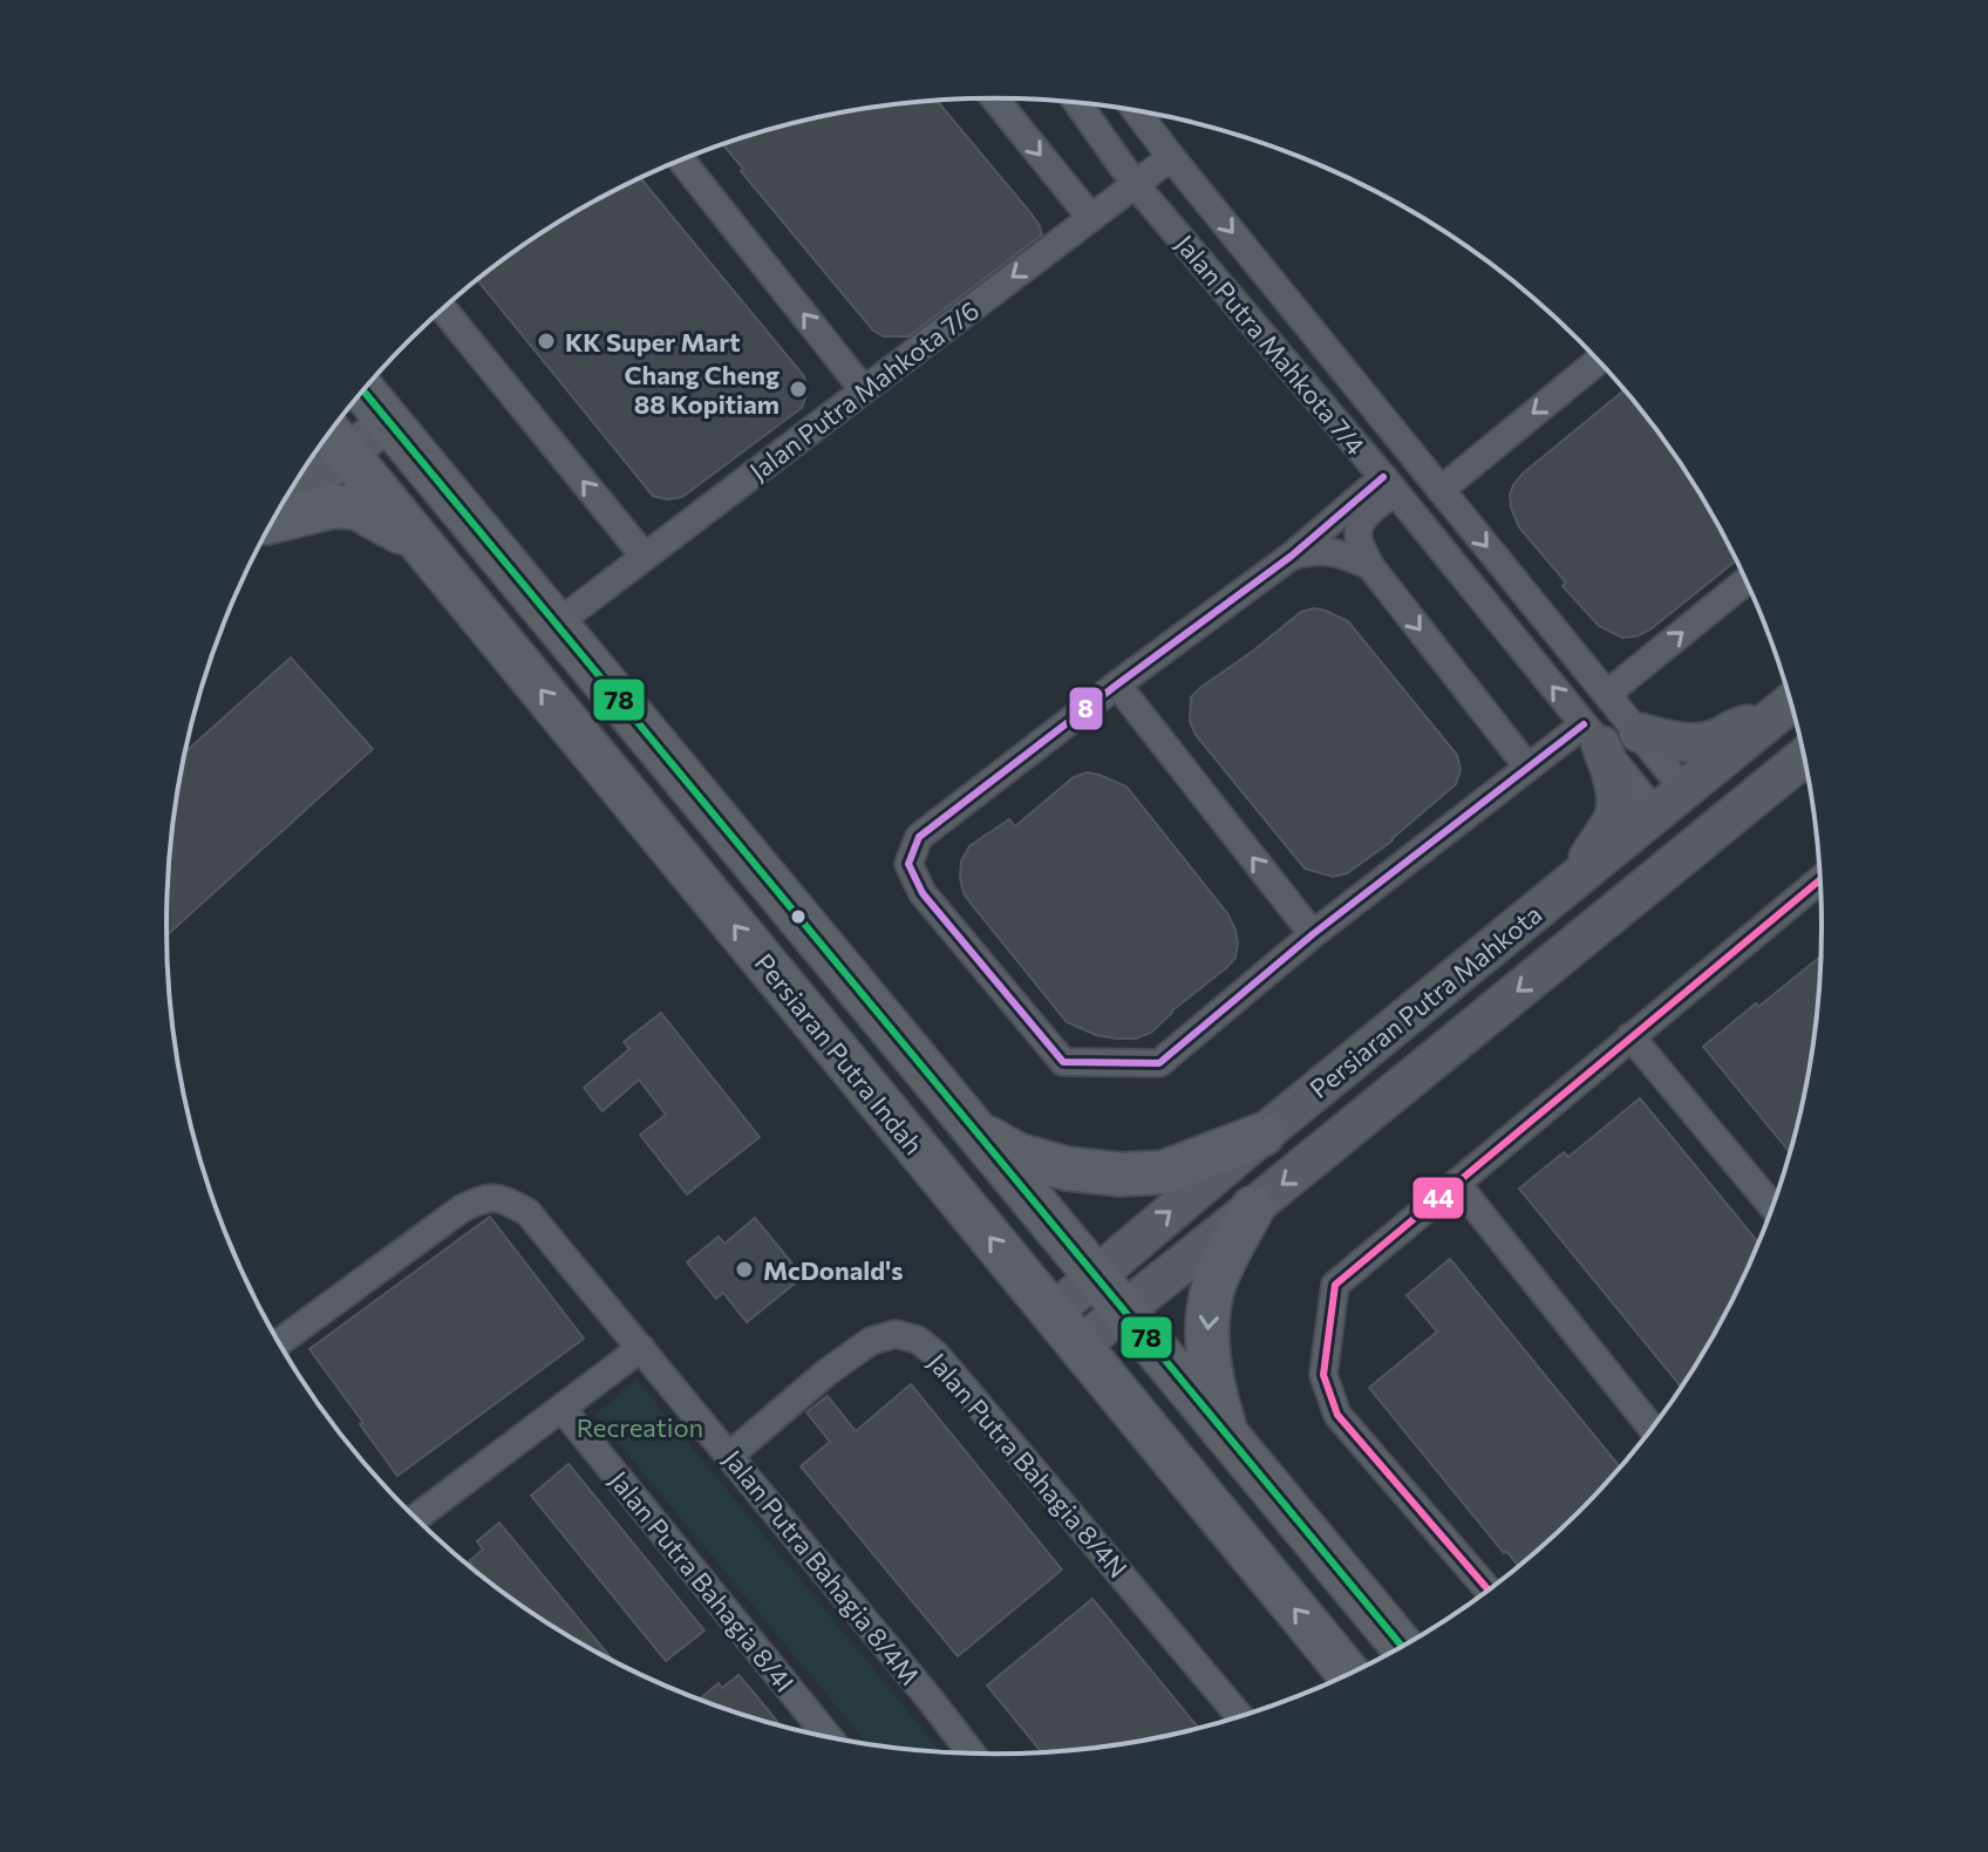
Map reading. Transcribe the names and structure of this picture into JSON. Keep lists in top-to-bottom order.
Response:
{
  "streets": {
    "main road": ["Persiaran Putra Indah"],
    "street": [
      "Jalan Putra Mahkota 7/4",
      "Jalan Putra Mahkota 7/6",
      "Persiaran Putra Mahkota",
      "Jalan Putra Bahagia 8/4N",
      "Jalan Putra Bahagia 8/4M",
      "Jalan Putra Bahagia 8/4I"
    ]
  },
  "crossings": [
    ["Jalan Putra Mahkota 7/4", "Jalan Putra Mahkota 7/6"],
    ["Jalan Putra Mahkota 7/4", "Persiaran Putra Mahkota"],
    ["Persiaran Putra Mahkota", "Persiaran Putra Indah"],
    ["Jalan Putra Bahagia 8/4N", "Jalan Putra Bahagia 8/4M"]
  ],
  "one_way": ["Jalan Putra Mahkota 7/6"],
  "parks": ["Recreation"],
  "places": ["KK Super Mart", "Chang Cheng 88 Kopitiam", "McDonald's"],
  "lines": ["transit line 78", "transit line 8", "transit line 44"]
}
